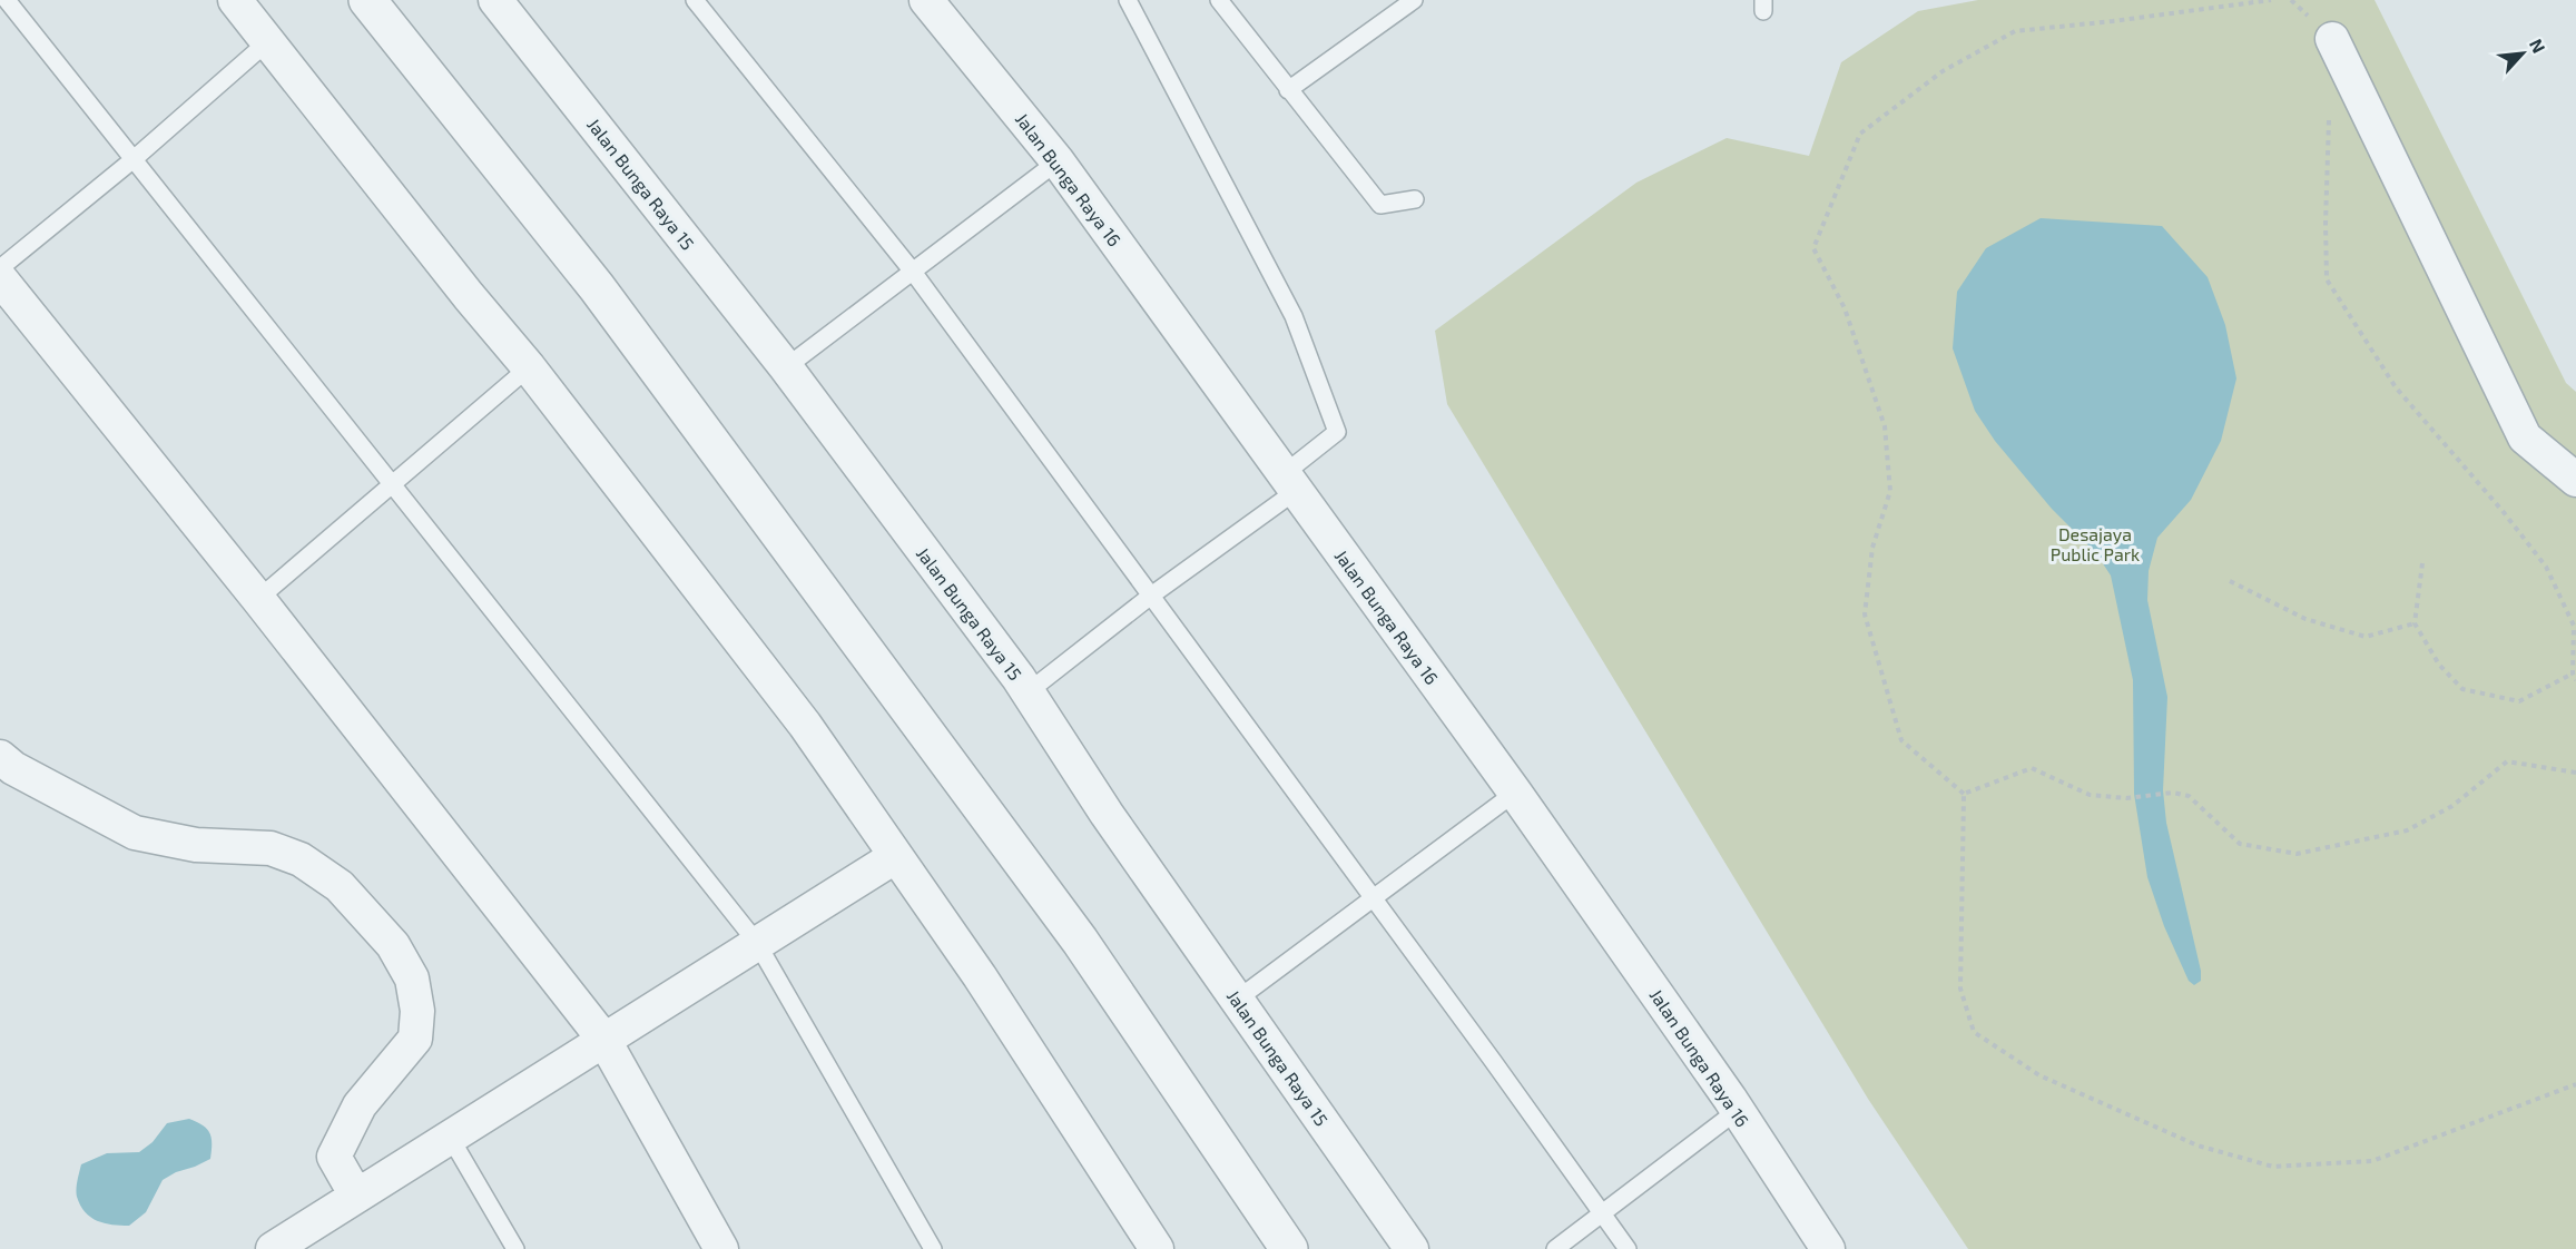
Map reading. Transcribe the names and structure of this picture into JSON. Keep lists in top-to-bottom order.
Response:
{
  "streets": {
    "street": ["Jalan Bunga Raya 16", "Jalan Bunga Raya 15"]
  },
  "parks": ["Desajaya Public Park"],
  "north": "top right"
}
